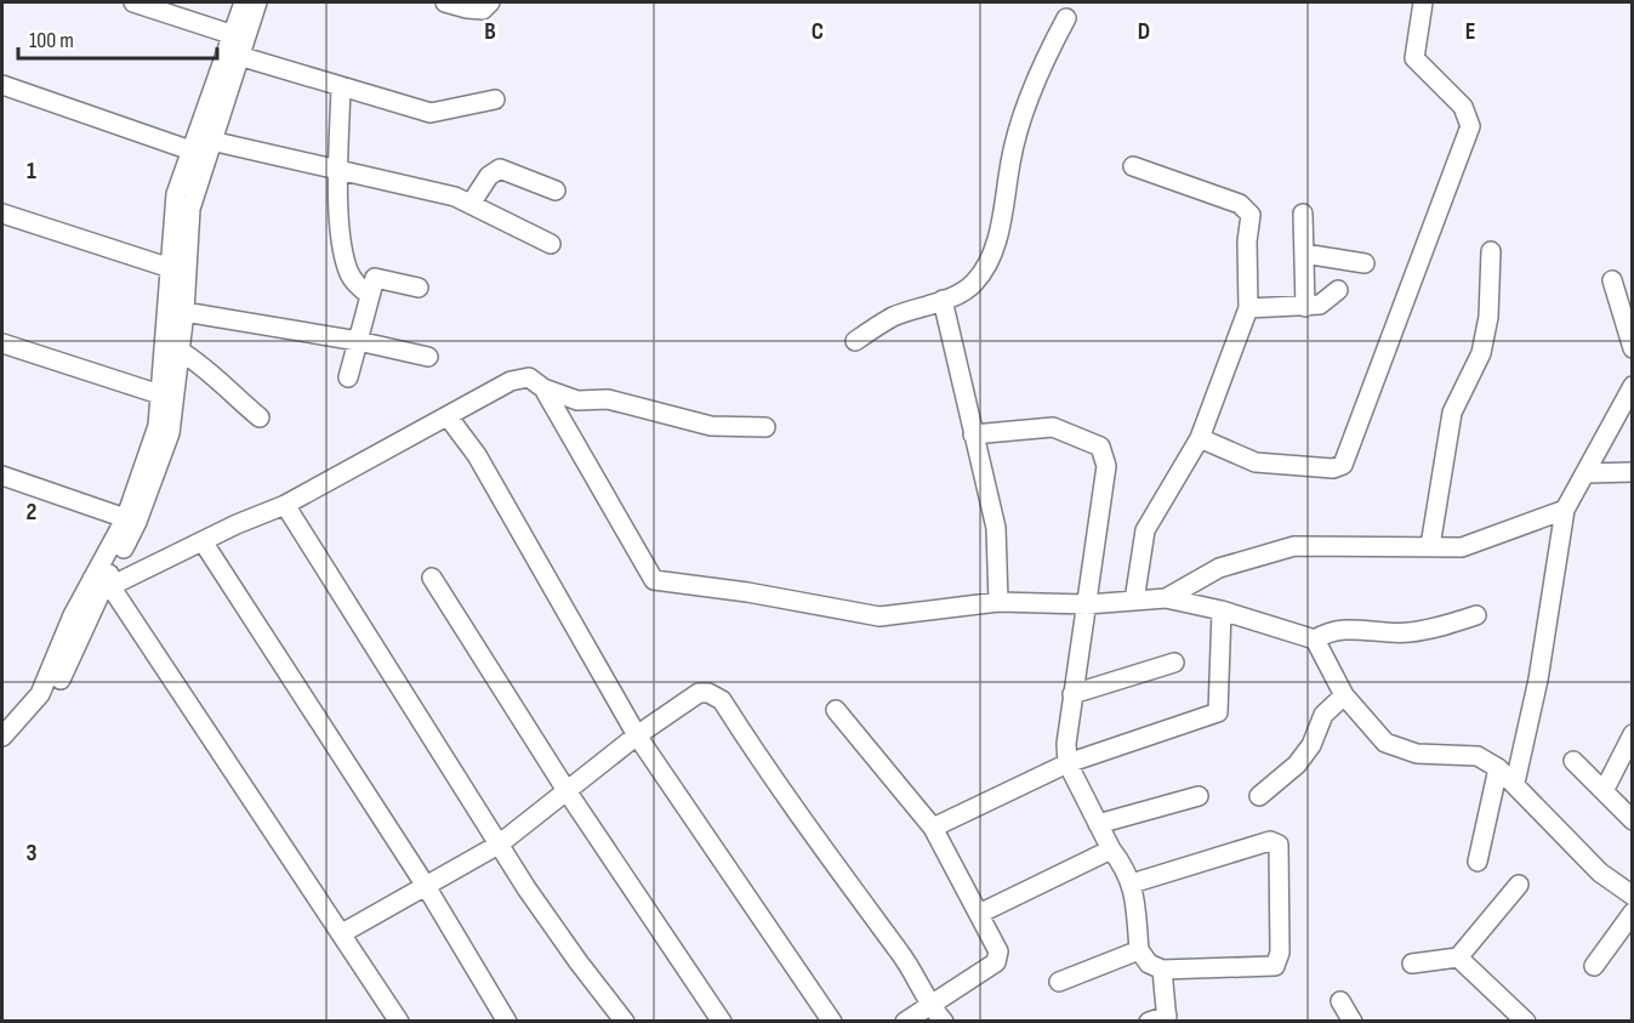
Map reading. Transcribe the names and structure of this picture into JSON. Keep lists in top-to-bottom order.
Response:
{
  "scale_bar": "100 m",
  "grid": {
    "columns": [
      "B",
      "C",
      "D",
      "E"
    ],
    "rows": ["1", "2", "3"]
  }
}
